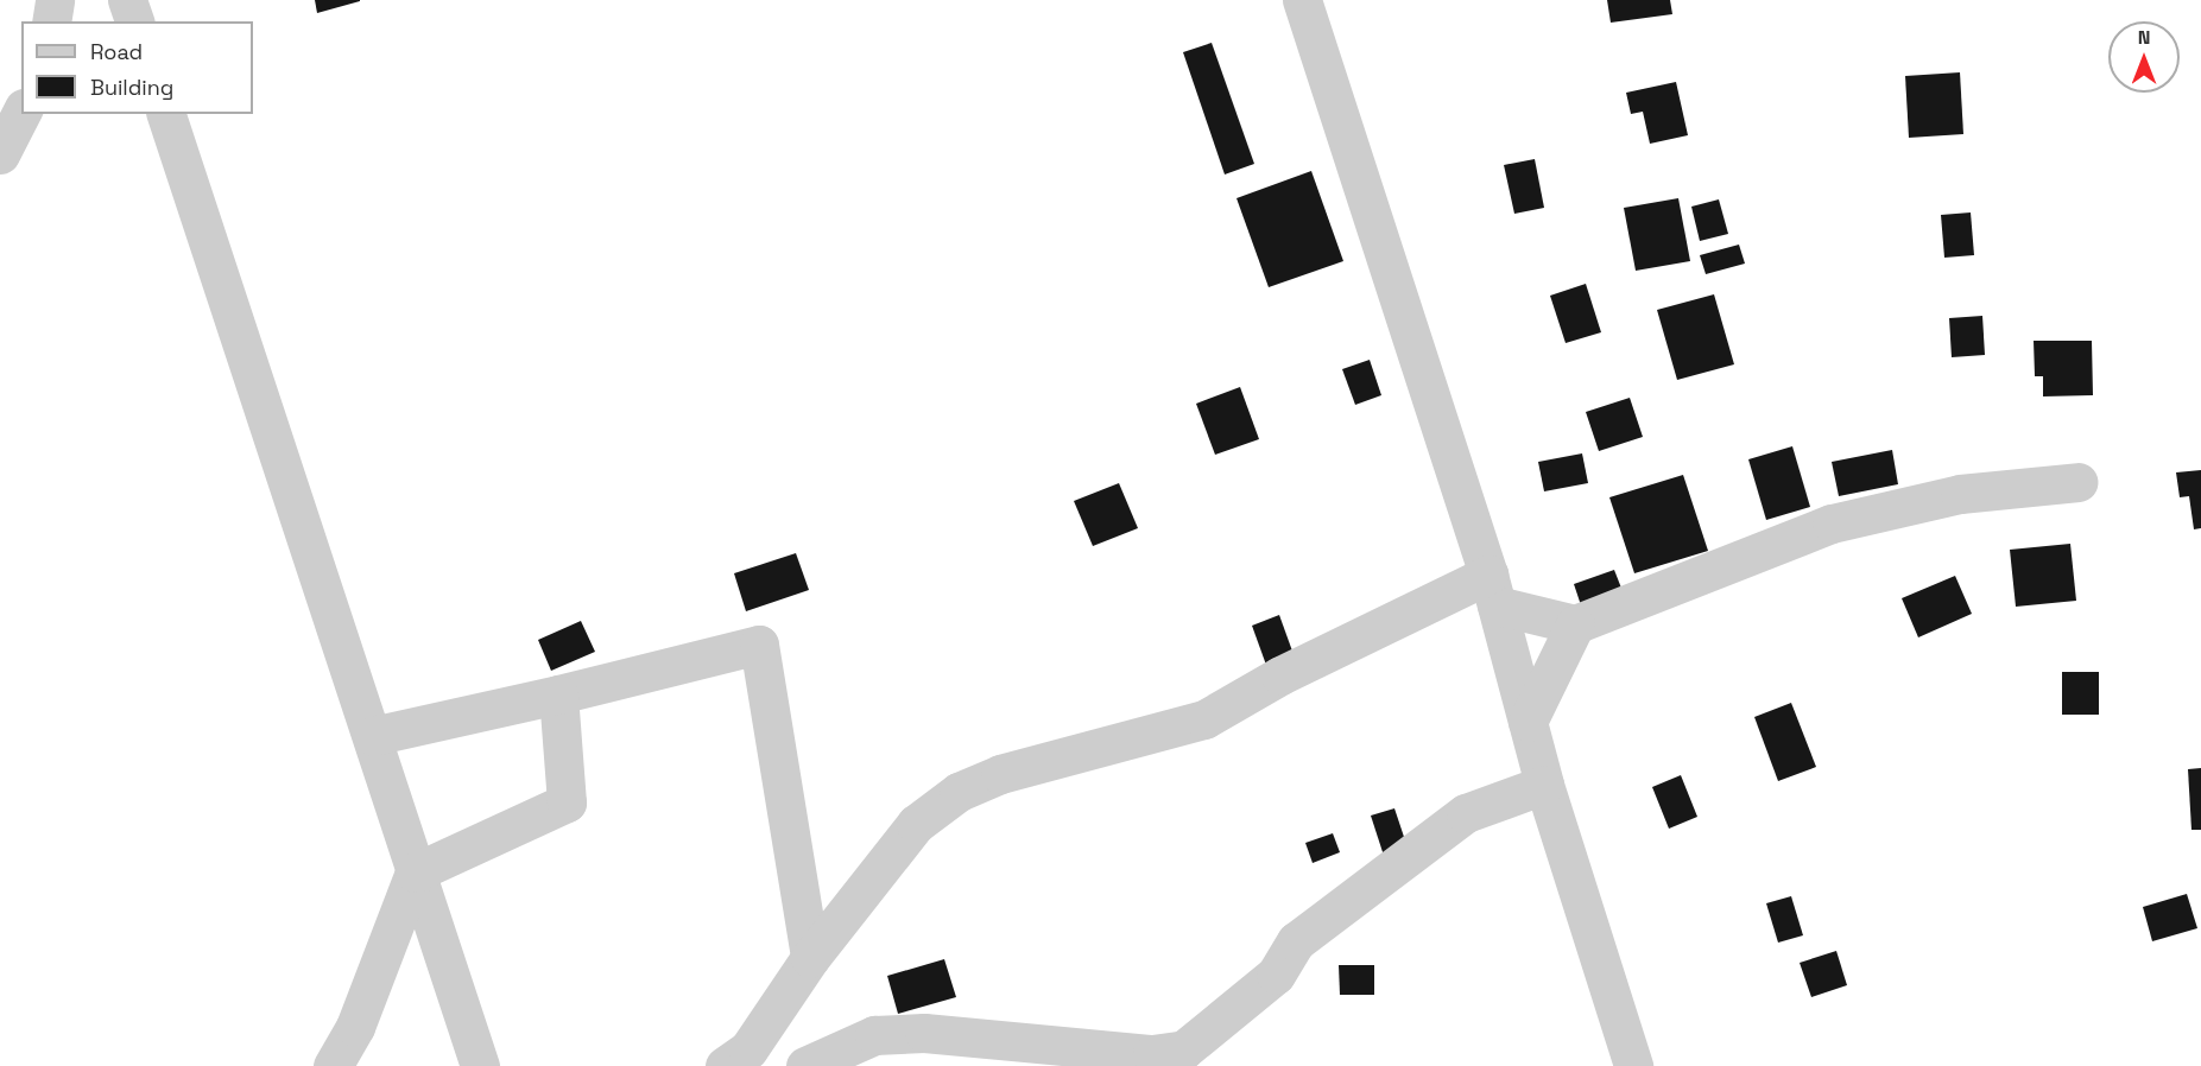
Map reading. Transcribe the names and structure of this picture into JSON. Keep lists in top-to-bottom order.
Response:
{
  "legend": ["Road", "Building"],
  "north": "top"
}
